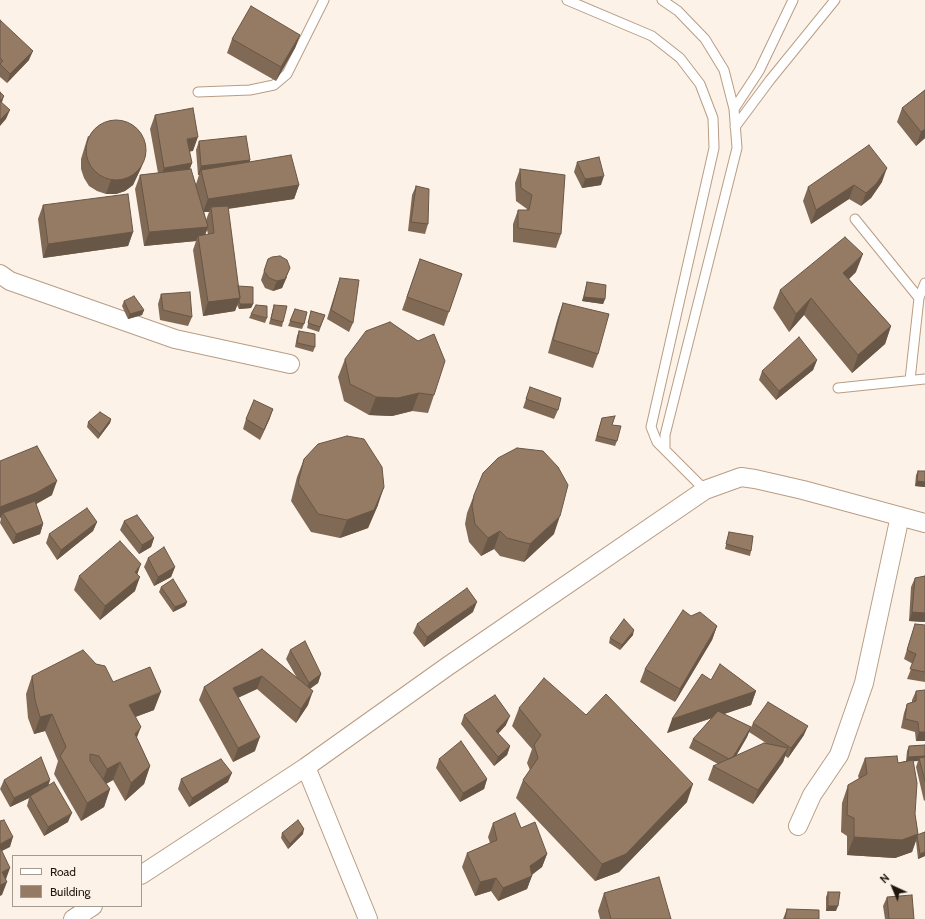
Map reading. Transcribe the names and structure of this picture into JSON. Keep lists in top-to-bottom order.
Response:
{
  "legend": ["Road", "Building"],
  "north": "top left"
}
